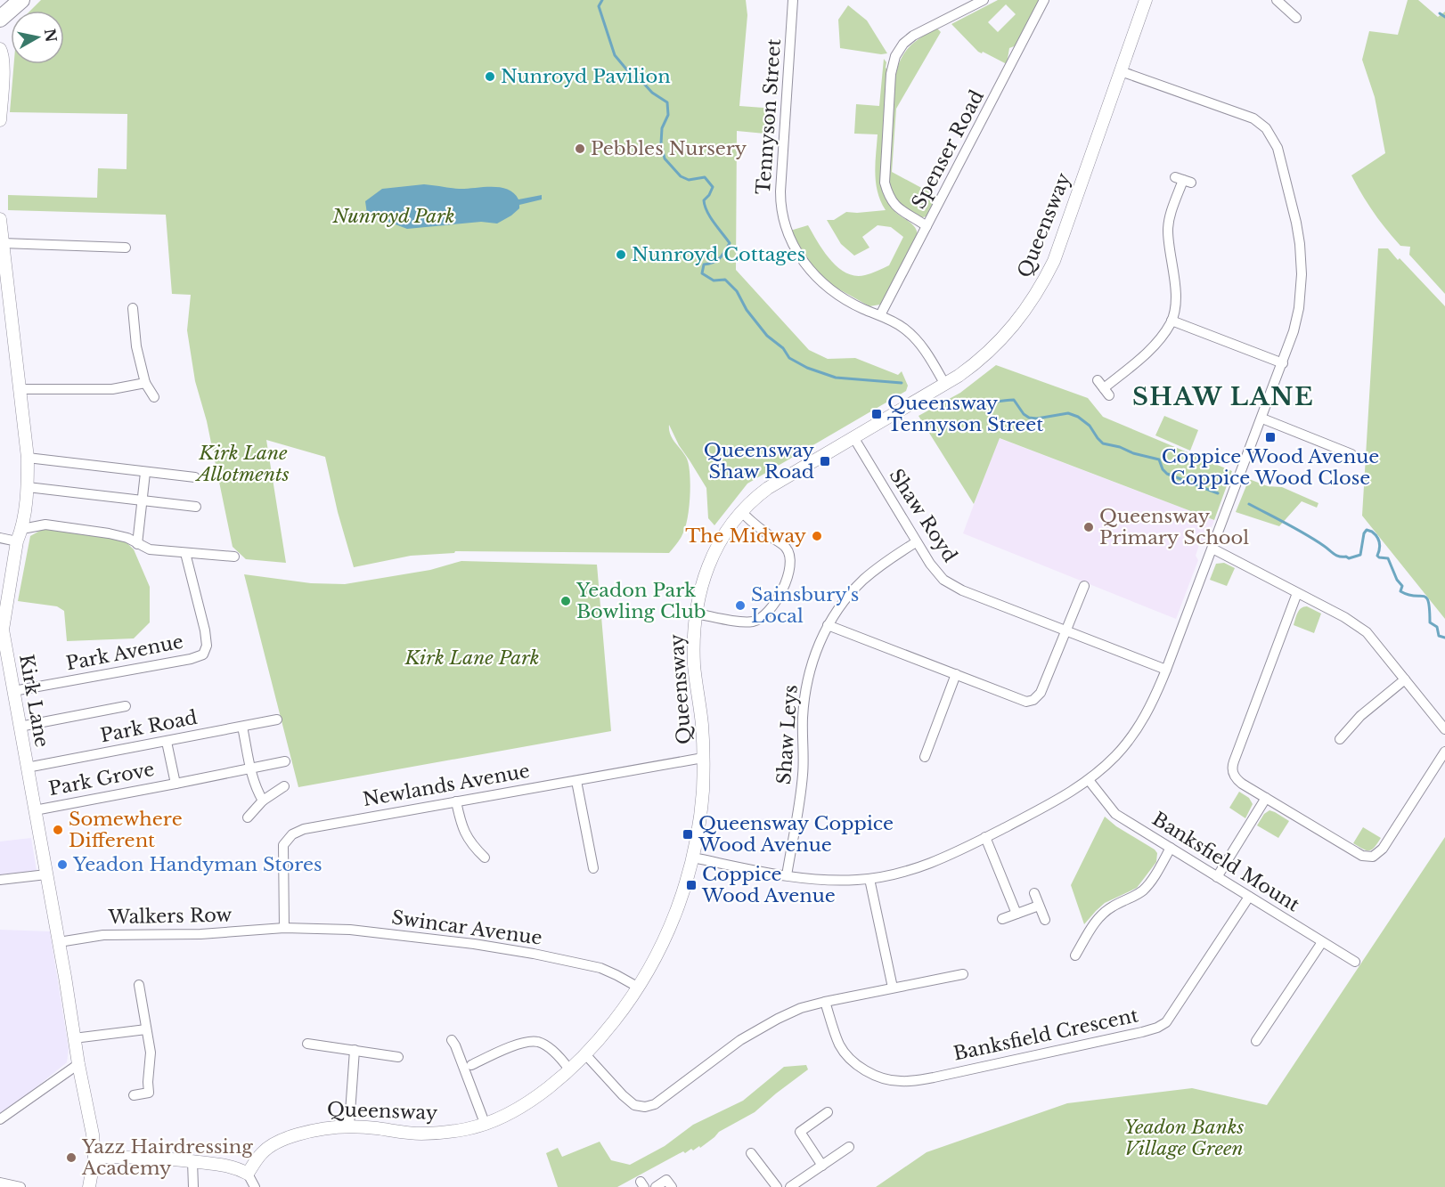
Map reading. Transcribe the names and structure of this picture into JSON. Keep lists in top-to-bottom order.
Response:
{
  "streets": {
    "street": [
      "Tennyson Street",
      "Spenser Road",
      "Queensway",
      "Shaw Royd",
      "Park Avenue",
      "Kirk Lane",
      "Park Road",
      "Shaw Leys",
      "Park Grove",
      "Newlands Avenue",
      "Banksfield Mount",
      "Walkers Row",
      "Swincar Avenue",
      "Banksfield Crescent"
    ]
  },
  "crossings": [
    ["Tennyson Street", "Spenser Road"],
    ["Tennyson Street", "Queensway"],
    ["Queensway", "Shaw Royd"],
    ["Queensway", "Newlands Avenue"],
    ["Queensway", "Swincar Avenue"],
    ["Shaw Royd", "Shaw Leys"],
    ["Park Avenue", "Kirk Lane"],
    ["Kirk Lane", "Park Road"],
    ["Kirk Lane", "Park Grove"],
    ["Kirk Lane", "Walkers Row"],
    ["Park Road", "Park Grove"],
    ["Newlands Avenue", "Walkers Row"],
    ["Newlands Avenue", "Swincar Avenue"],
    ["Banksfield Mount", "Banksfield Crescent"],
    ["Walkers Row", "Swincar Avenue"]
  ],
  "districts": ["SHAW LANE"],
  "parks": [
    "Nunroyd Park",
    "Kirk Lane Allotments",
    "Kirk Lane Park",
    "Yeadon Banks Village Green"
  ],
  "places": {
    "other": [
      "Nunroyd Pavilion",
      "Pebbles Nursery",
      "Nunroyd Cottages",
      "Queensway Primary School",
      "The Midway",
      "Yeadon Park Bowling Club",
      "Sainsbury's Local",
      "Somewhere Different",
      "Yeadon Handyman Stores",
      "Yazz Hairdressing Academy"
    ],
    "transit": [
      "Queensway Tennyson Street",
      "Coppice Wood Avenue Coppice Wood Close",
      "Queensway Shaw Road",
      "Queensway Coppice Wood Avenue",
      "Coppice Wood Avenue"
    ]
  },
  "north": "right"
}
